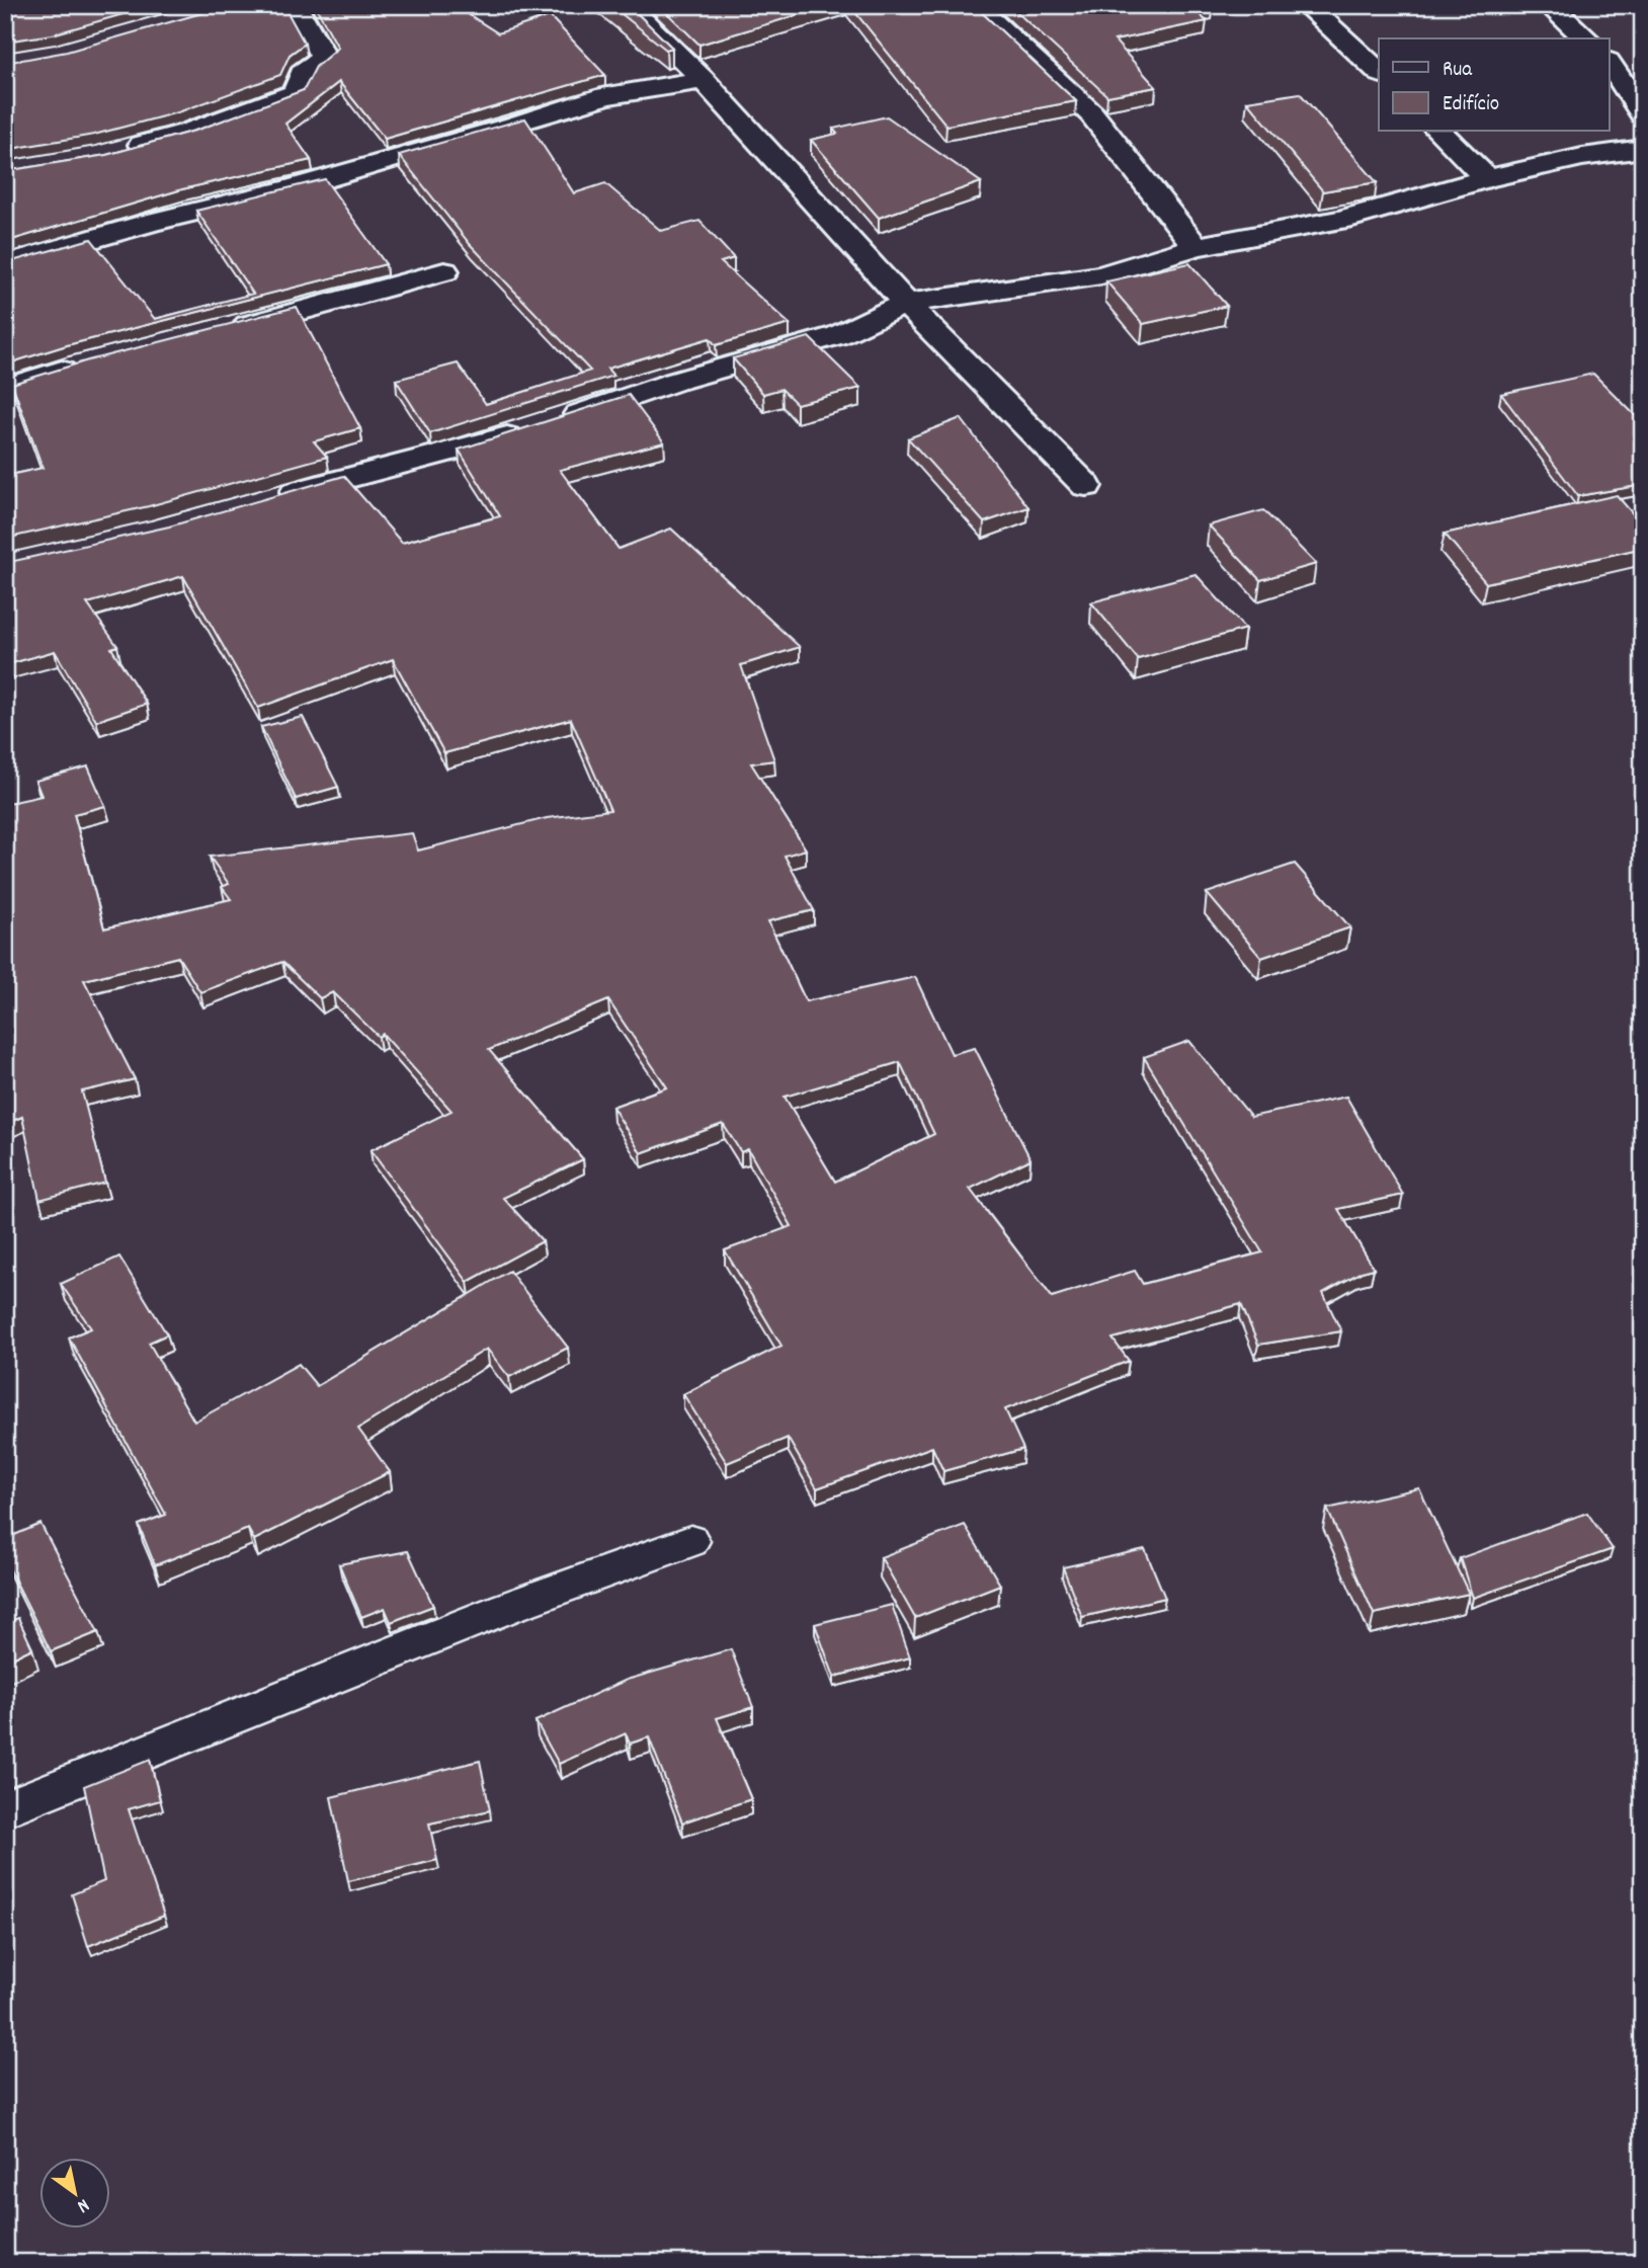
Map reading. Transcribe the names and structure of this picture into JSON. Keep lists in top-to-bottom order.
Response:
{
  "legend": ["Rua", "Edifício"],
  "north": "bottom right"
}
